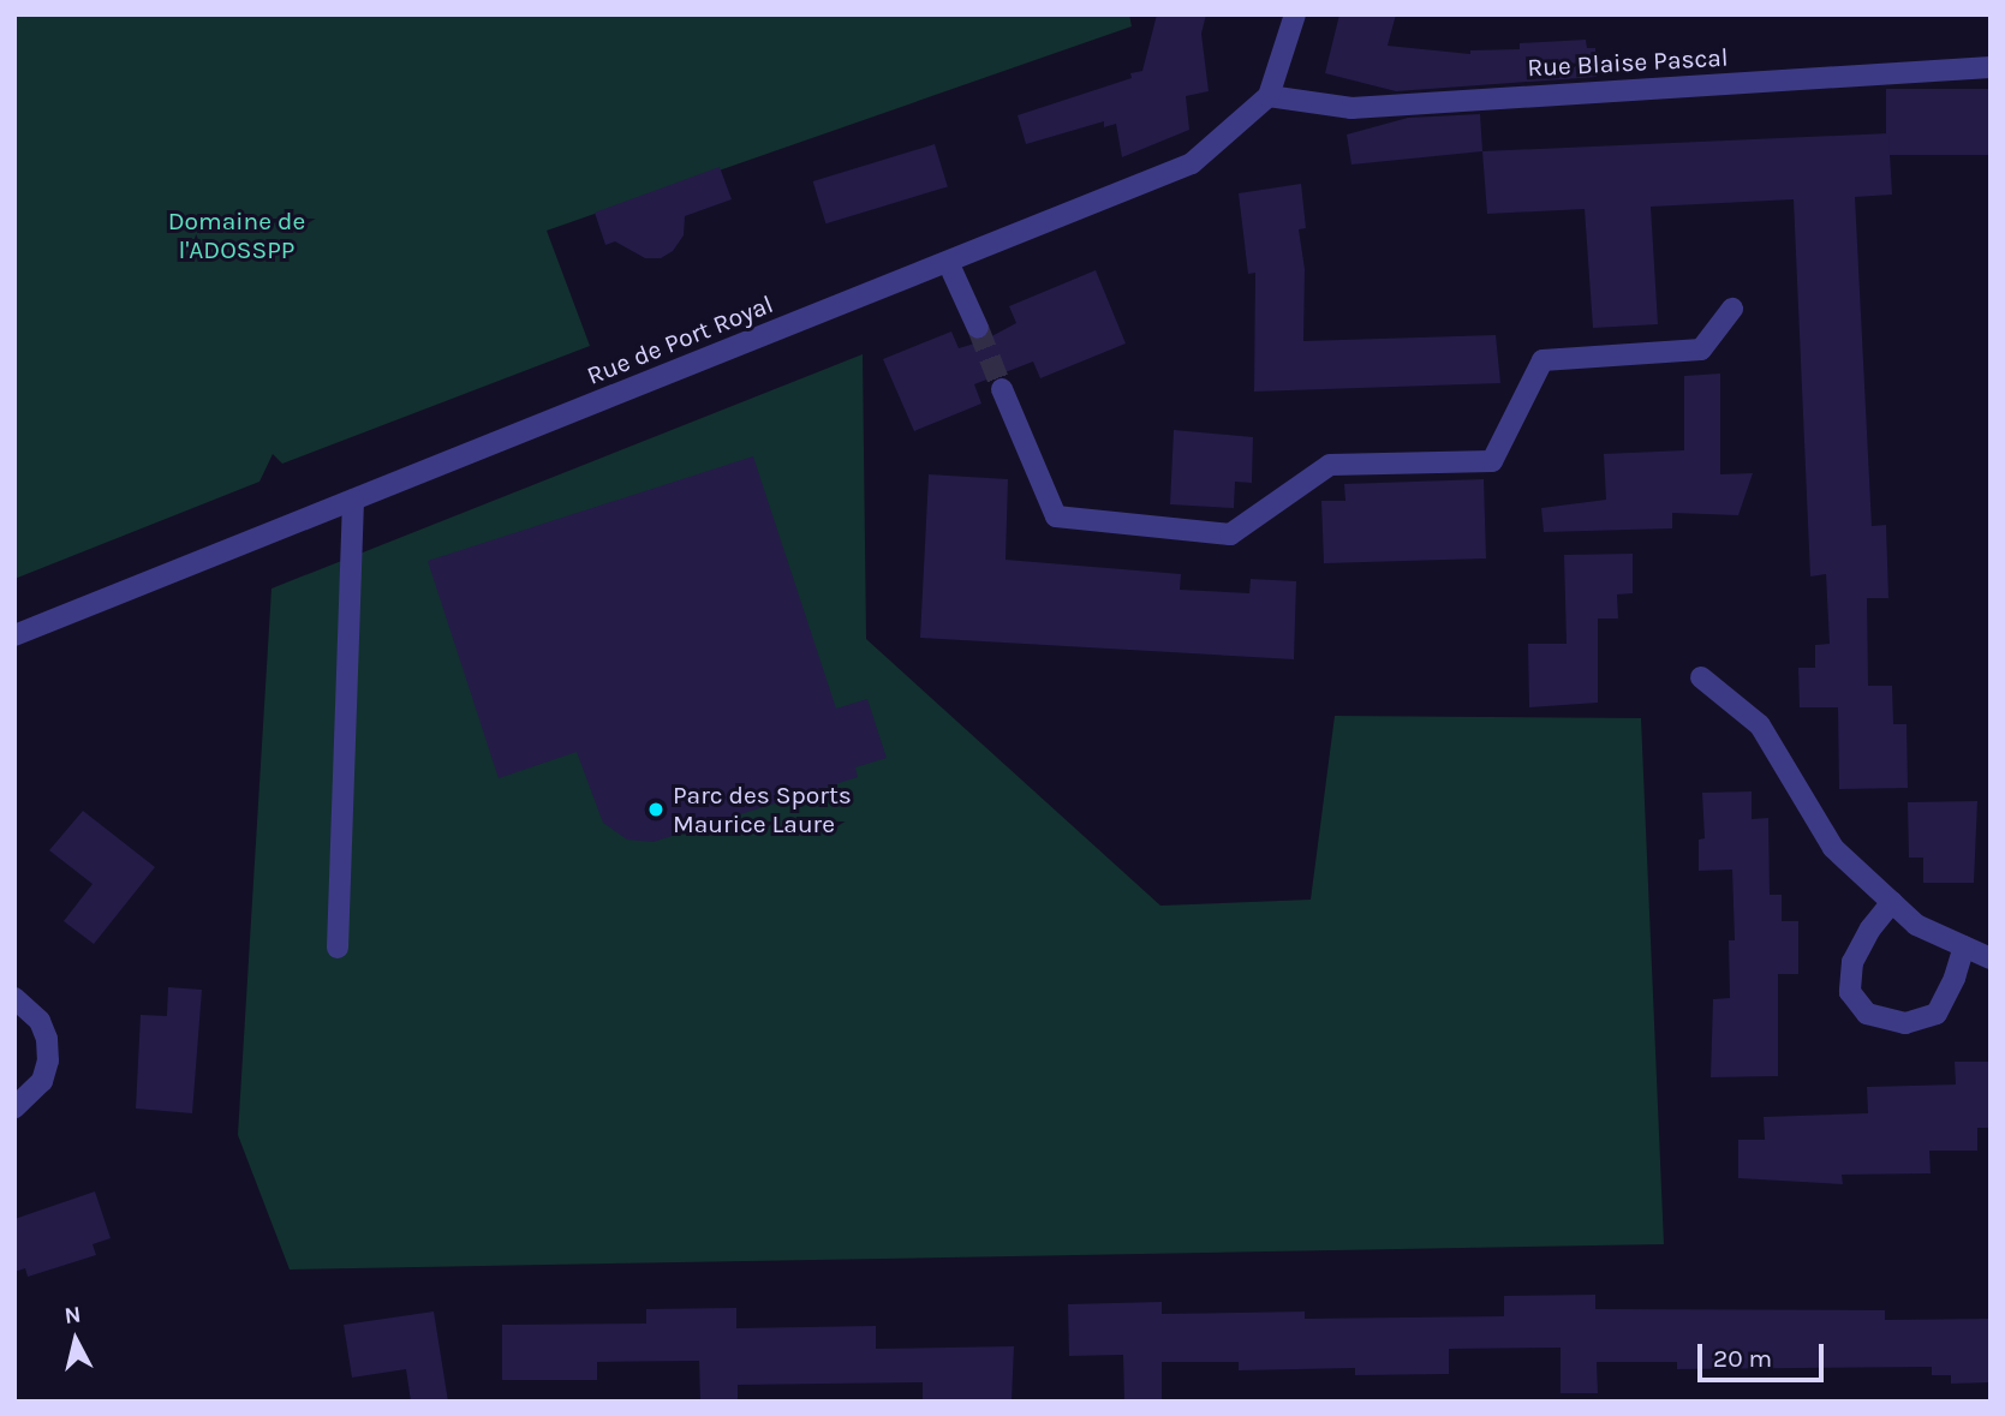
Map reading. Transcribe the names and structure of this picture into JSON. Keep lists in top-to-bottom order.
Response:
{
  "streets": {
    "street": ["Rue Blaise Pascal", "Rue de Port Royal"]
  },
  "crossings": [
    ["Rue Blaise Pascal", "Rue de Port Royal"]
  ],
  "parks": ["Domaine de l'ADOSSPP"],
  "places": ["Parc des Sports Maurice Laure"],
  "scale_bar": "20 m",
  "north": "top"
}
